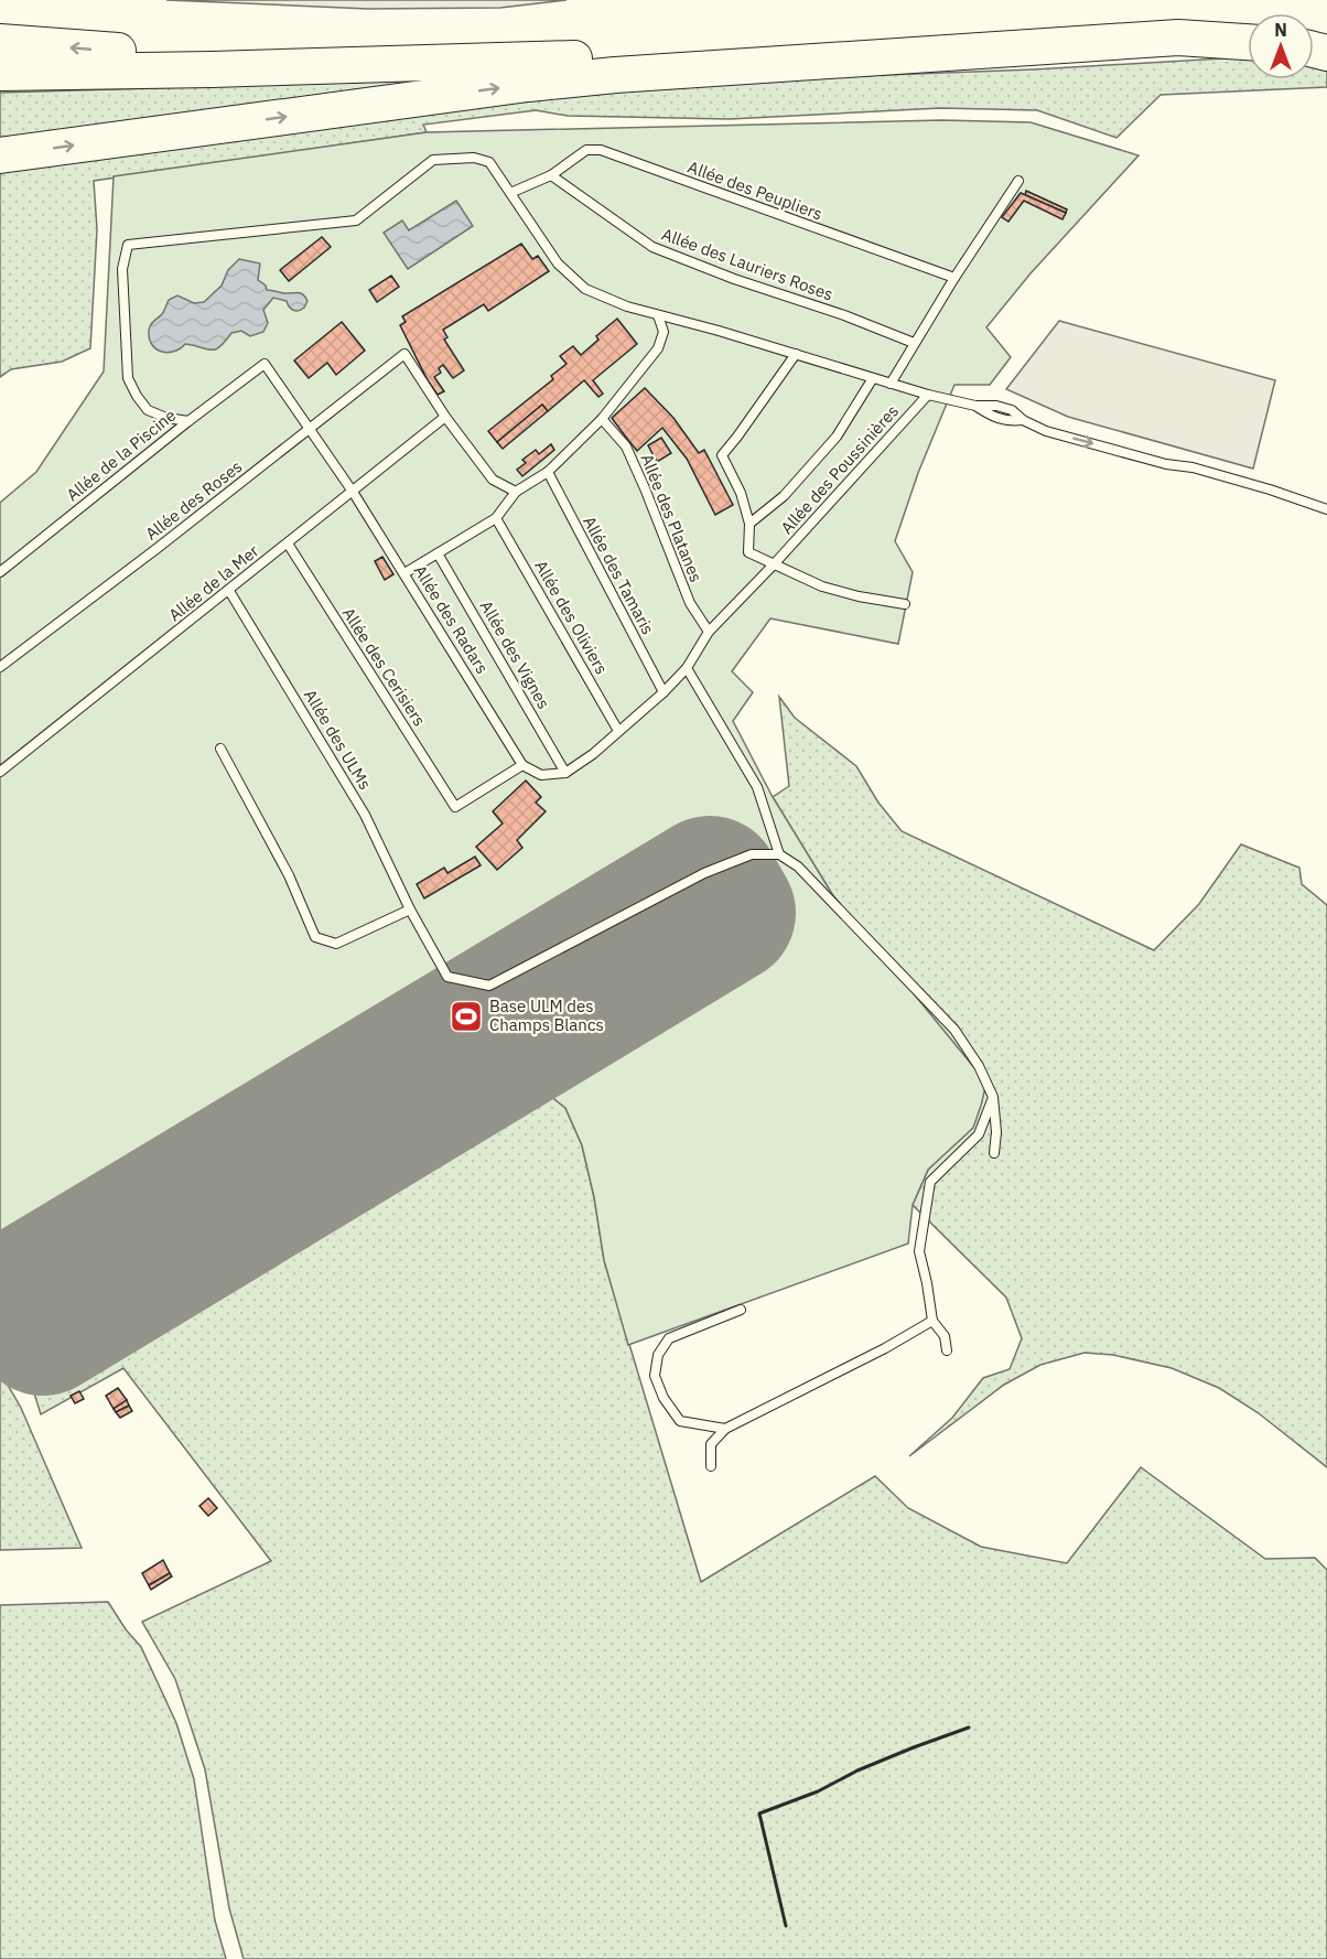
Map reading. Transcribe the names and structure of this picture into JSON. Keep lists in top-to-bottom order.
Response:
{
  "streets": {
    "lane": [
      "Allée des Peupliers",
      "Allée des Lauriers Roses",
      "Allée de la Piscine",
      "Allée des Poussinières",
      "Allée des Roses",
      "Allée des Platanes",
      "Allée des Tamaris",
      "Allée de la Mer",
      "Allée des Oliviers",
      "Allée des Radars",
      "Allée des Vignes",
      "Allée des Cerisiers",
      "Allée des ULMs"
    ]
  },
  "crossings": [
    ["Allée des Peupliers", "Allée des Lauriers Roses"],
    ["Allée de la Piscine", "Allée des Radars"],
    ["Allée des Poussinières", "Allée des Platanes"],
    ["Allée des Poussinières", "Allée des Tamaris"],
    ["Allée des Poussinières", "Allée des Oliviers"],
    ["Allée des Poussinières", "Allée des Vignes"],
    ["Allée des Roses", "Allée de la Mer"],
    ["Allée des Roses", "Allée des Radars"],
    ["Allée de la Mer", "Allée des Radars"],
    ["Allée de la Mer", "Allée des Cerisiers"],
    ["Allée de la Mer", "Allée des ULMs"],
    ["Allée des Radars", "Allée des Cerisiers"]
  ],
  "places": {
    "sports": ["Base ULM des Champs Blancs"]
  },
  "north": "top"
}
